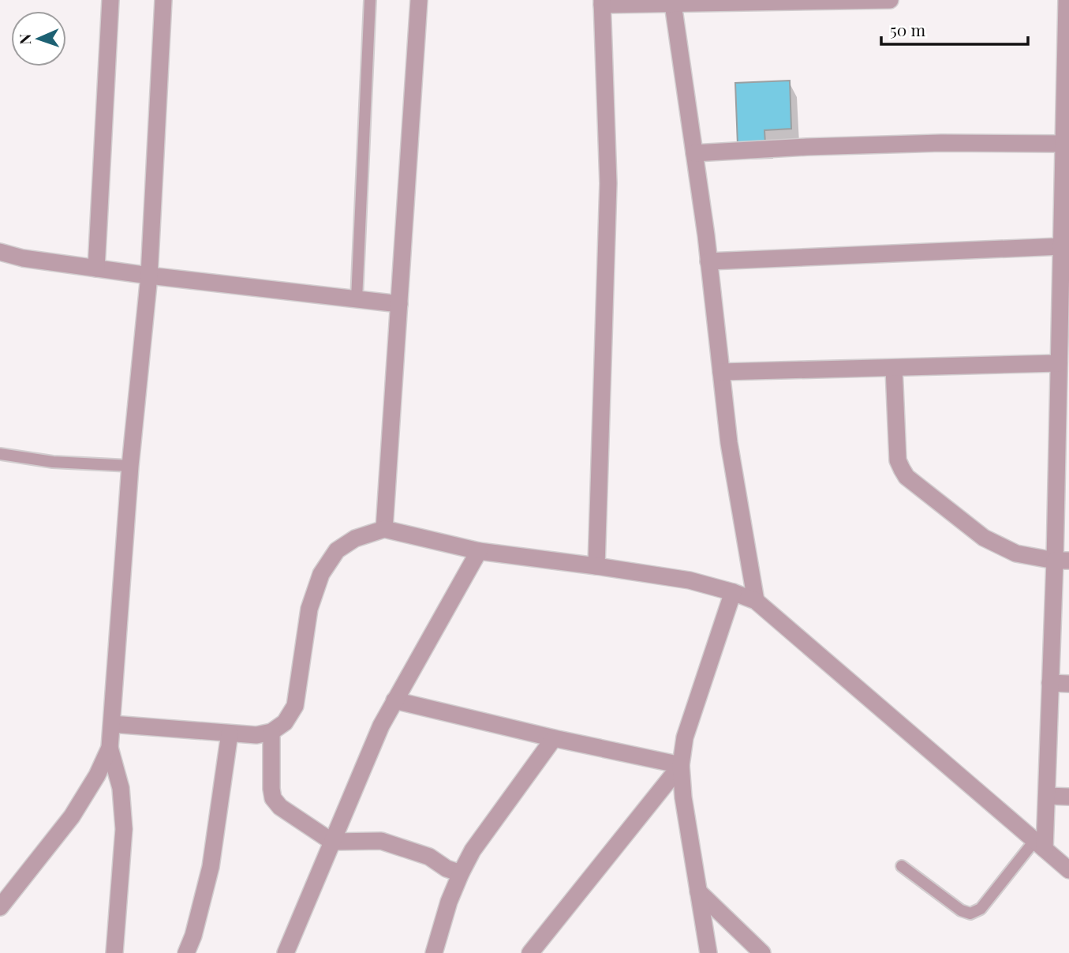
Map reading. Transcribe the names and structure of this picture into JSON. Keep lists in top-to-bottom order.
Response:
{
  "scale_bar": "50 m",
  "north": "left"
}
